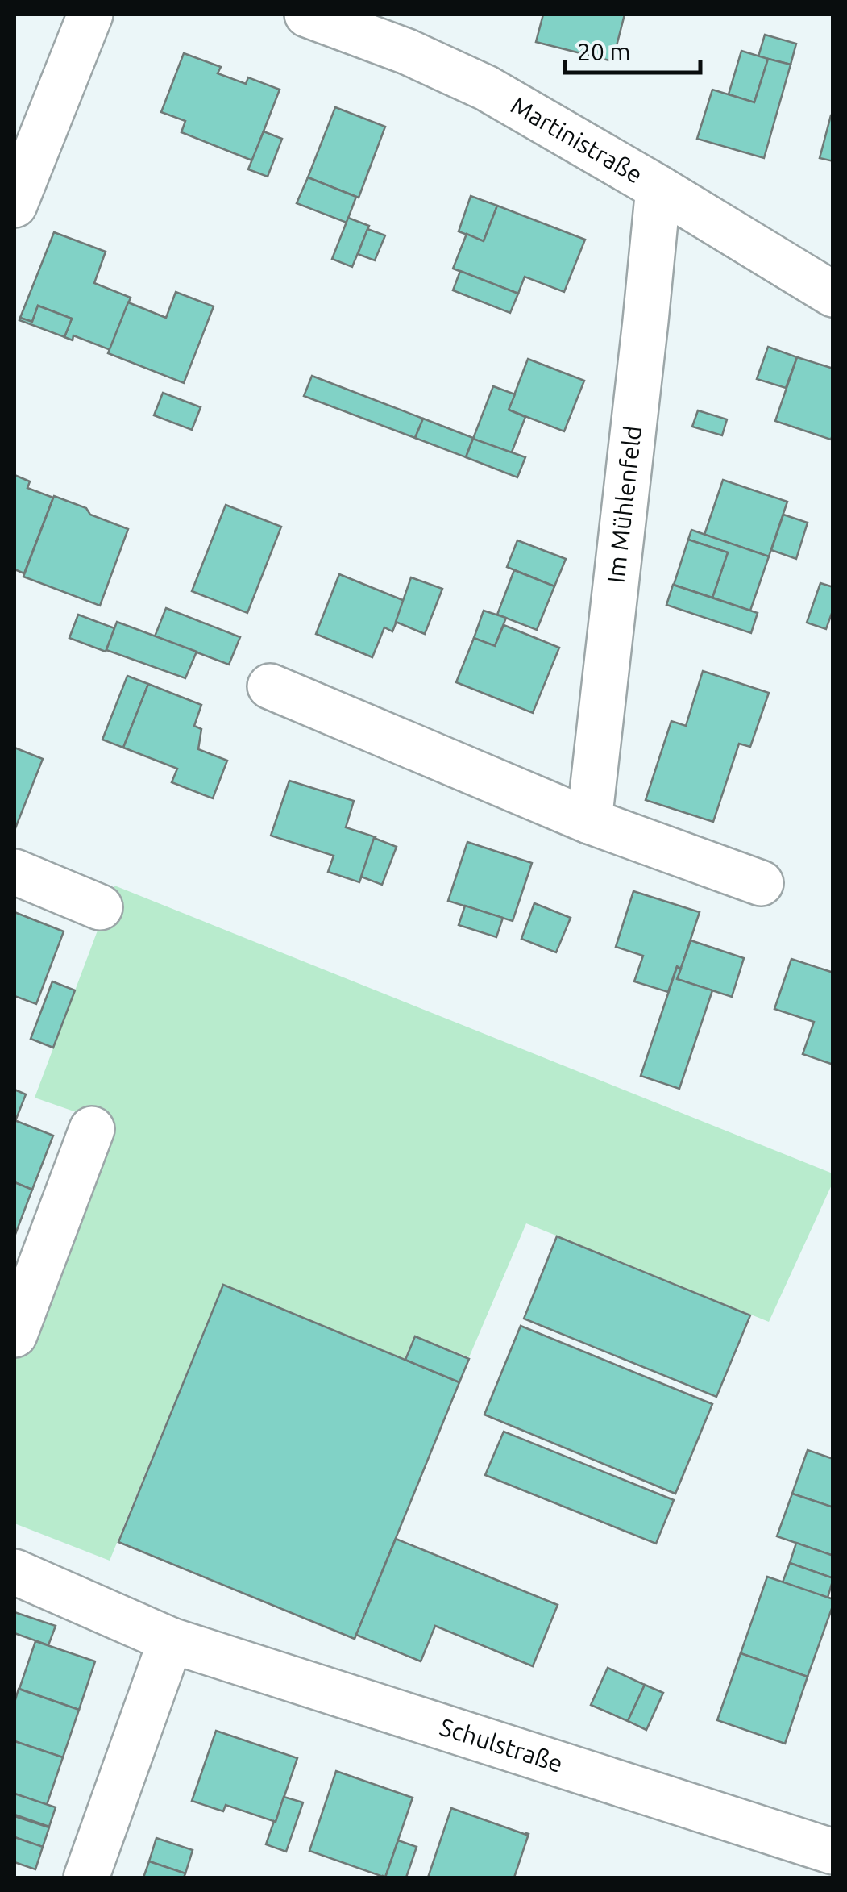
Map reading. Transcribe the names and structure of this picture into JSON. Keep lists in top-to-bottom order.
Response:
{
  "streets": {
    "street": ["Martinistraße", "Im Mühlenfeld", "Schulstraße"]
  },
  "crossings": [
    ["Martinistraße", "Im Mühlenfeld"]
  ],
  "scale_bar": "20 m"
}
